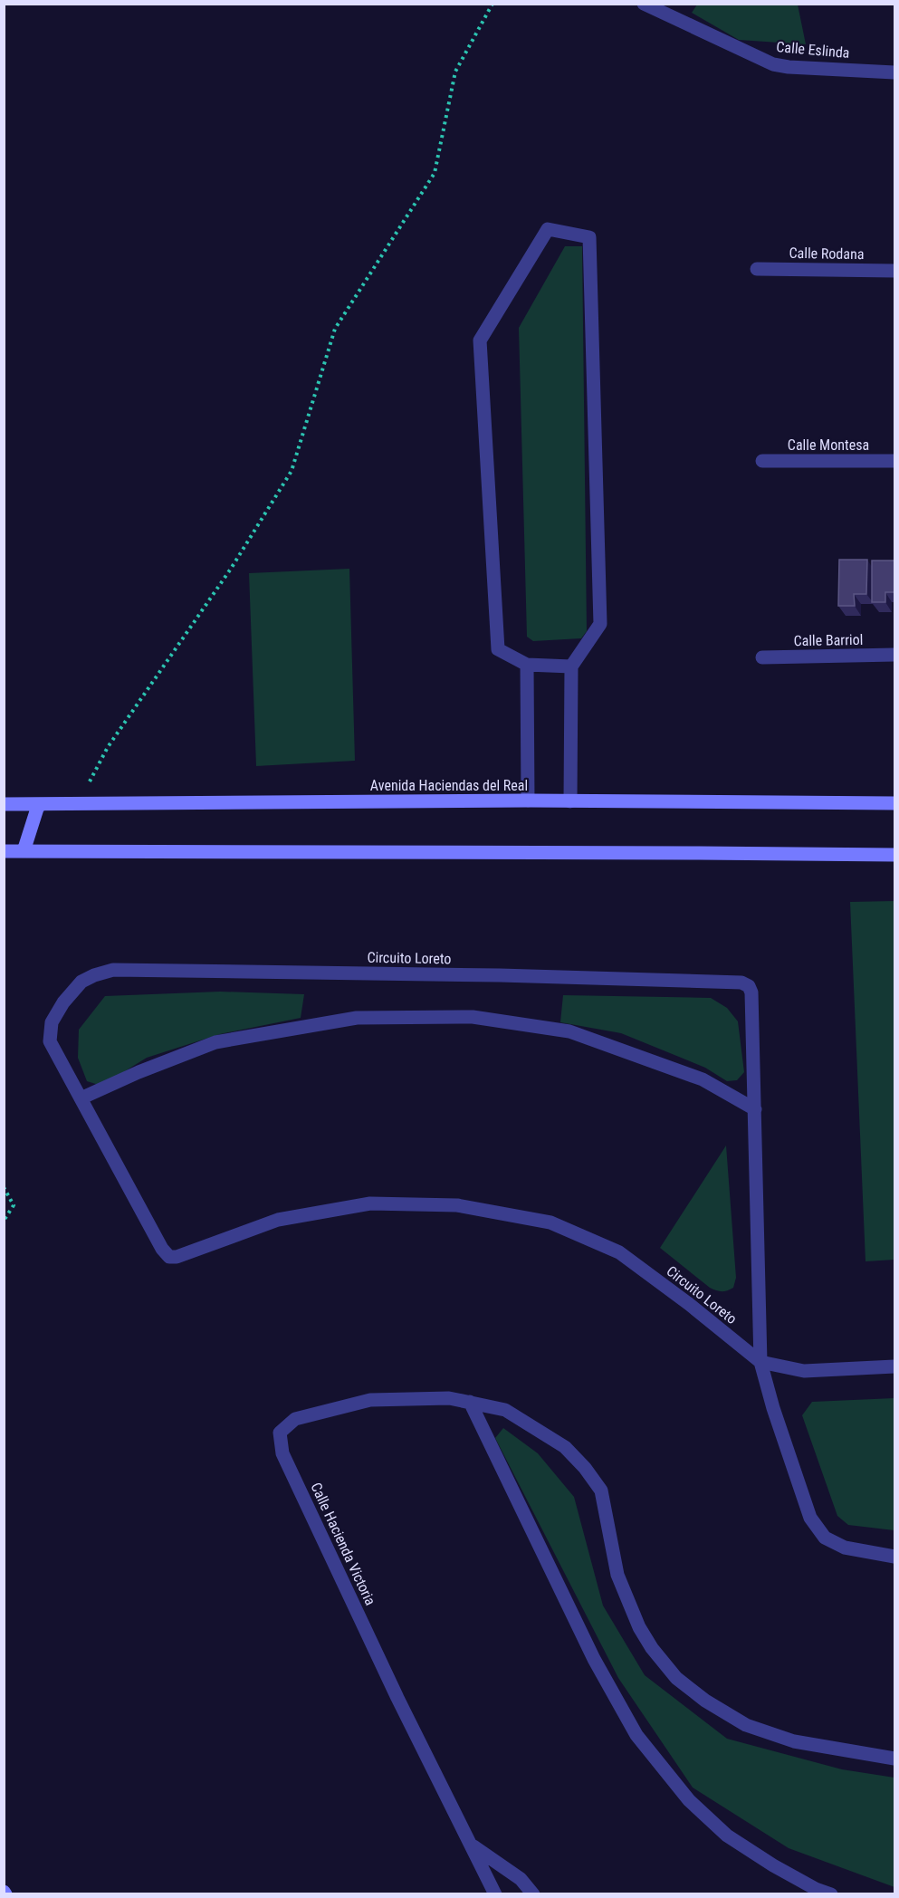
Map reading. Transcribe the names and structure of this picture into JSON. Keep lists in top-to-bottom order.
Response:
{
  "streets": {
    "main road": ["Avenida Haciendas del Real"],
    "street": [
      "Calle Eslinda",
      "Calle Rodana",
      "Calle Montesa",
      "Calle Barriol",
      "Circuito Loreto",
      "Calle Hacienda Victoria"
    ]
  }
}
